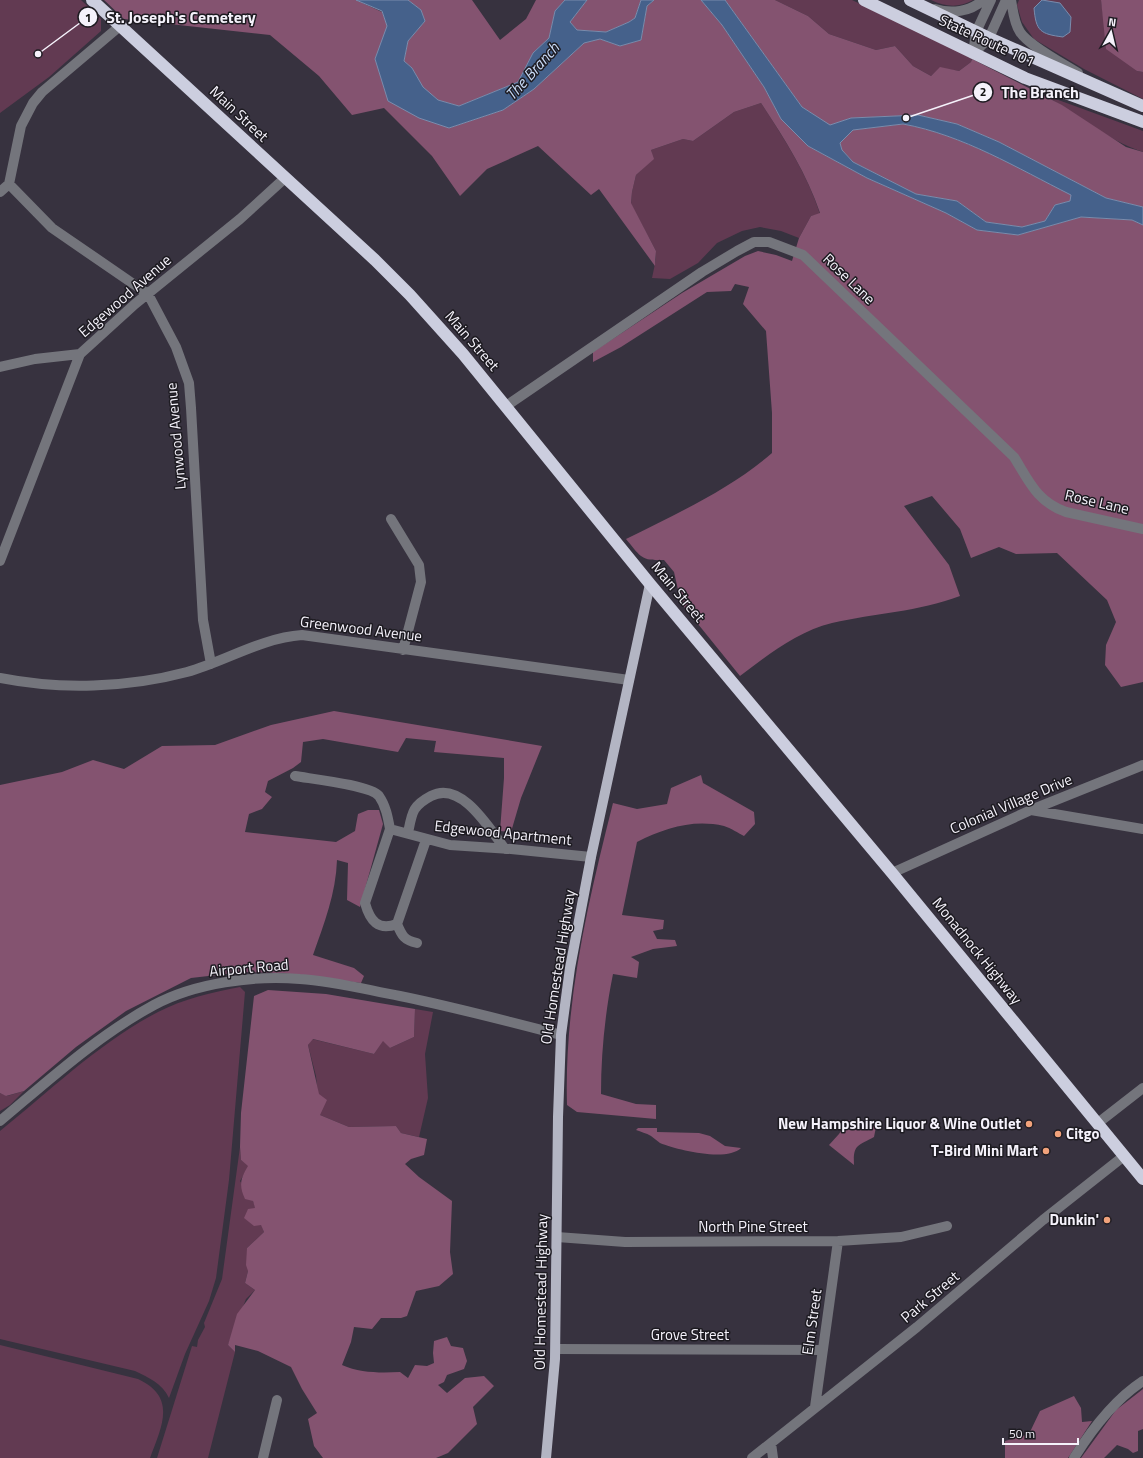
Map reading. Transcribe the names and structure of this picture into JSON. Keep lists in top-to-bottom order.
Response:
{
  "streets": {
    "highway": ["State Route 101", "Main Street", "Monadnock Highway"],
    "main road": ["Old Homestead Highway"],
    "street": [
      "Rose Lane",
      "Edgewood Avenue",
      "Lynwood Avenue",
      "Greenwood Avenue",
      "Colonial Village Drive",
      "Edgewood Apartment",
      "Airport Road",
      "North Pine Street",
      "Park Street",
      "Elm Street",
      "Grove Street"
    ]
  },
  "crossings": [
    ["Main Street", "Rose Lane"],
    ["Main Street", "Edgewood Avenue"],
    ["Main Street", "Monadnock Highway"],
    ["Main Street", "Old Homestead Highway"],
    ["Edgewood Avenue", "Lynwood Avenue"],
    ["Lynwood Avenue", "Greenwood Avenue"],
    ["Greenwood Avenue", "Old Homestead Highway"],
    ["Colonial Village Drive", "Monadnock Highway"],
    ["Edgewood Apartment", "Old Homestead Highway"],
    ["Monadnock Highway", "Park Street"],
    ["Old Homestead Highway", "Airport Road"],
    ["Old Homestead Highway", "North Pine Street"],
    ["Old Homestead Highway", "Grove Street"],
    ["North Pine Street", "Elm Street"],
    ["Park Street", "Elm Street"],
    ["Elm Street", "Grove Street"]
  ],
  "water": ["The Branch"],
  "places": [
    "St. Joseph's Cemetery",
    "The Branch",
    "New Hampshire Liquor & Wine Outlet",
    "Citgo",
    "T-Bird Mini Mart",
    "Dunkin'"
  ],
  "scale_bar": "50 m",
  "north": "top"
}
